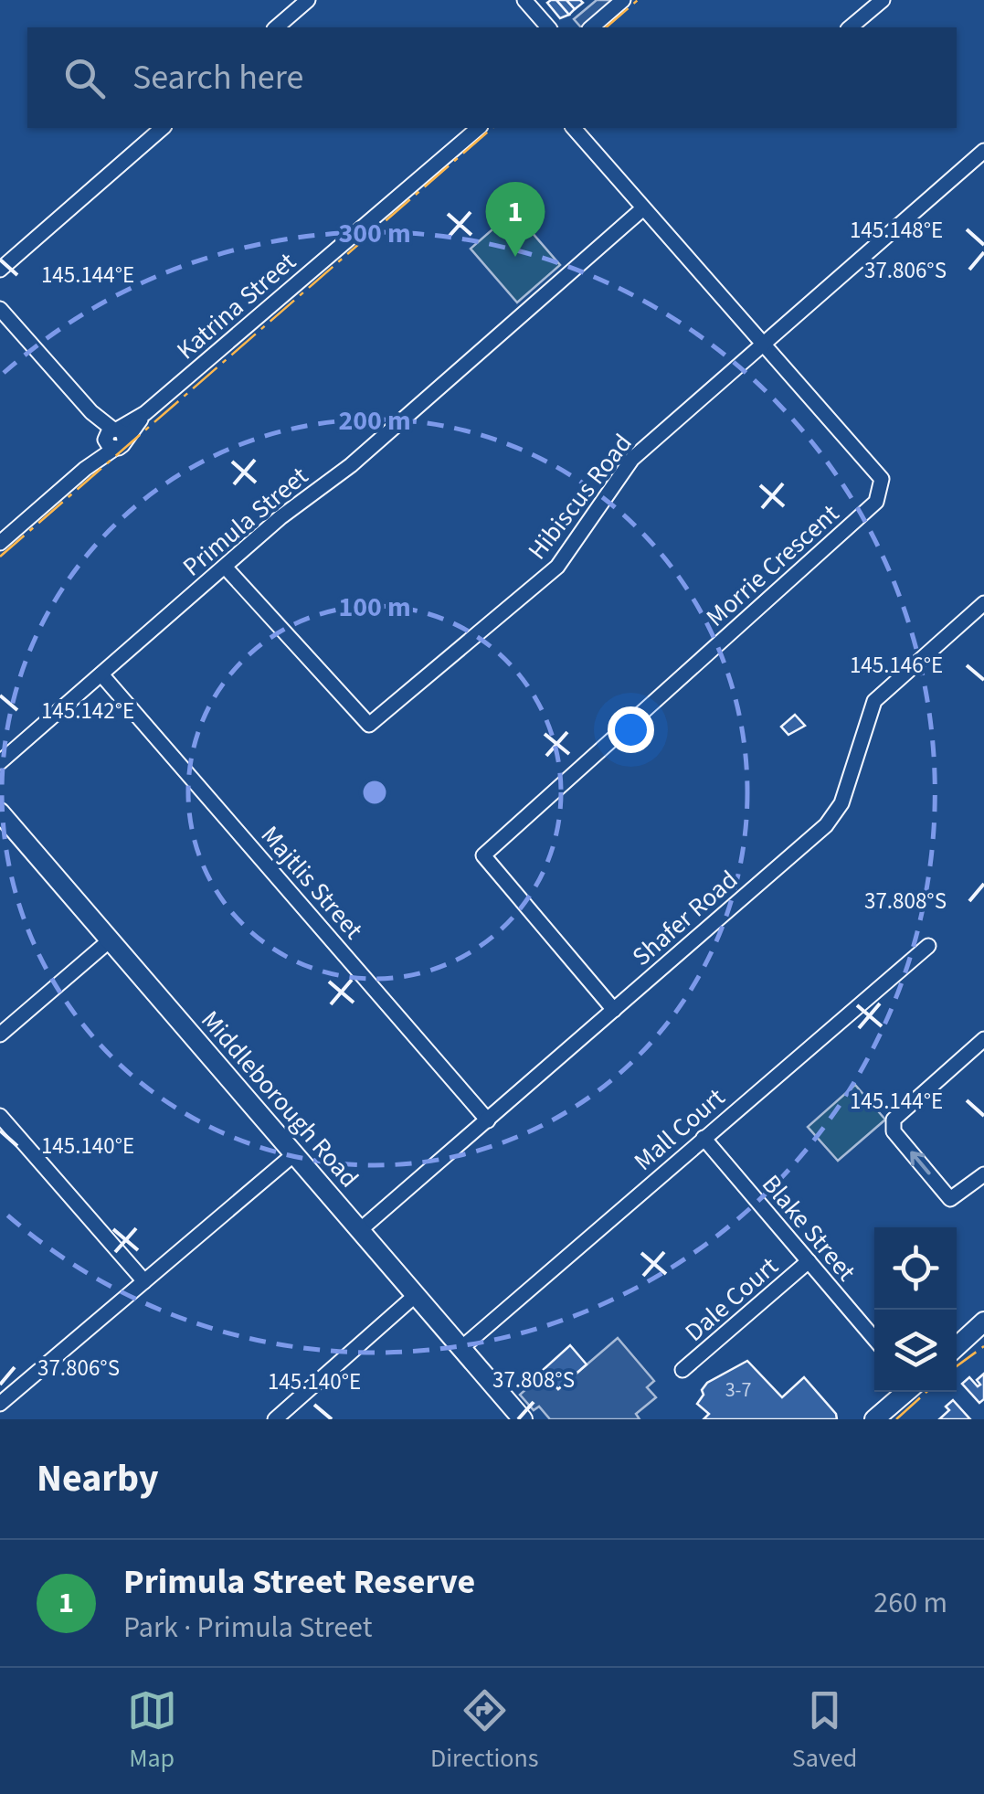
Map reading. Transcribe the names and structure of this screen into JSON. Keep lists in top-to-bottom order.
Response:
{
  "streets": {
    "main road": ["Middleborough Road"],
    "street": [
      "Katrina Street",
      "Hibiscus Road",
      "Primula Street",
      "Morrie Crescent",
      "Majtlis Street",
      "Shafer Road",
      "Mall Court",
      "Blake Street",
      "Dale Court"
    ]
  },
  "crossings": [
    ["Hibiscus Road", "Primula Street"],
    ["Hibiscus Road", "Morrie Crescent"],
    ["Primula Street", "Morrie Crescent"],
    ["Primula Street", "Majtlis Street"],
    ["Morrie Crescent", "Shafer Road"],
    ["Majtlis Street", "Shafer Road"],
    ["Shafer Road", "Middleborough Road"],
    ["Middleborough Road", "Mall Court"],
    ["Mall Court", "Blake Street"],
    ["Blake Street", "Dale Court"]
  ],
  "house_numbers": ["3-7"],
  "page": {
    "search": "Search here",
    "pins": "1",
    "heading": "Nearby",
    "list": [
      {
        "mark": "1",
        "name": "Primula Street Reserve",
        "note": "Park · Primula Street",
        "value": "260 m"
      }
    ],
    "nav": ["Map", "Directions", "Saved"]
  },
  "coordinates": [
    "145.148°E",
    "37.806°S",
    "145.144°E",
    "145.146°E",
    "145.142°E",
    "37.808°S",
    "145.140°E"
  ],
  "rings": ["300 m", "200 m", "100 m"]
}
